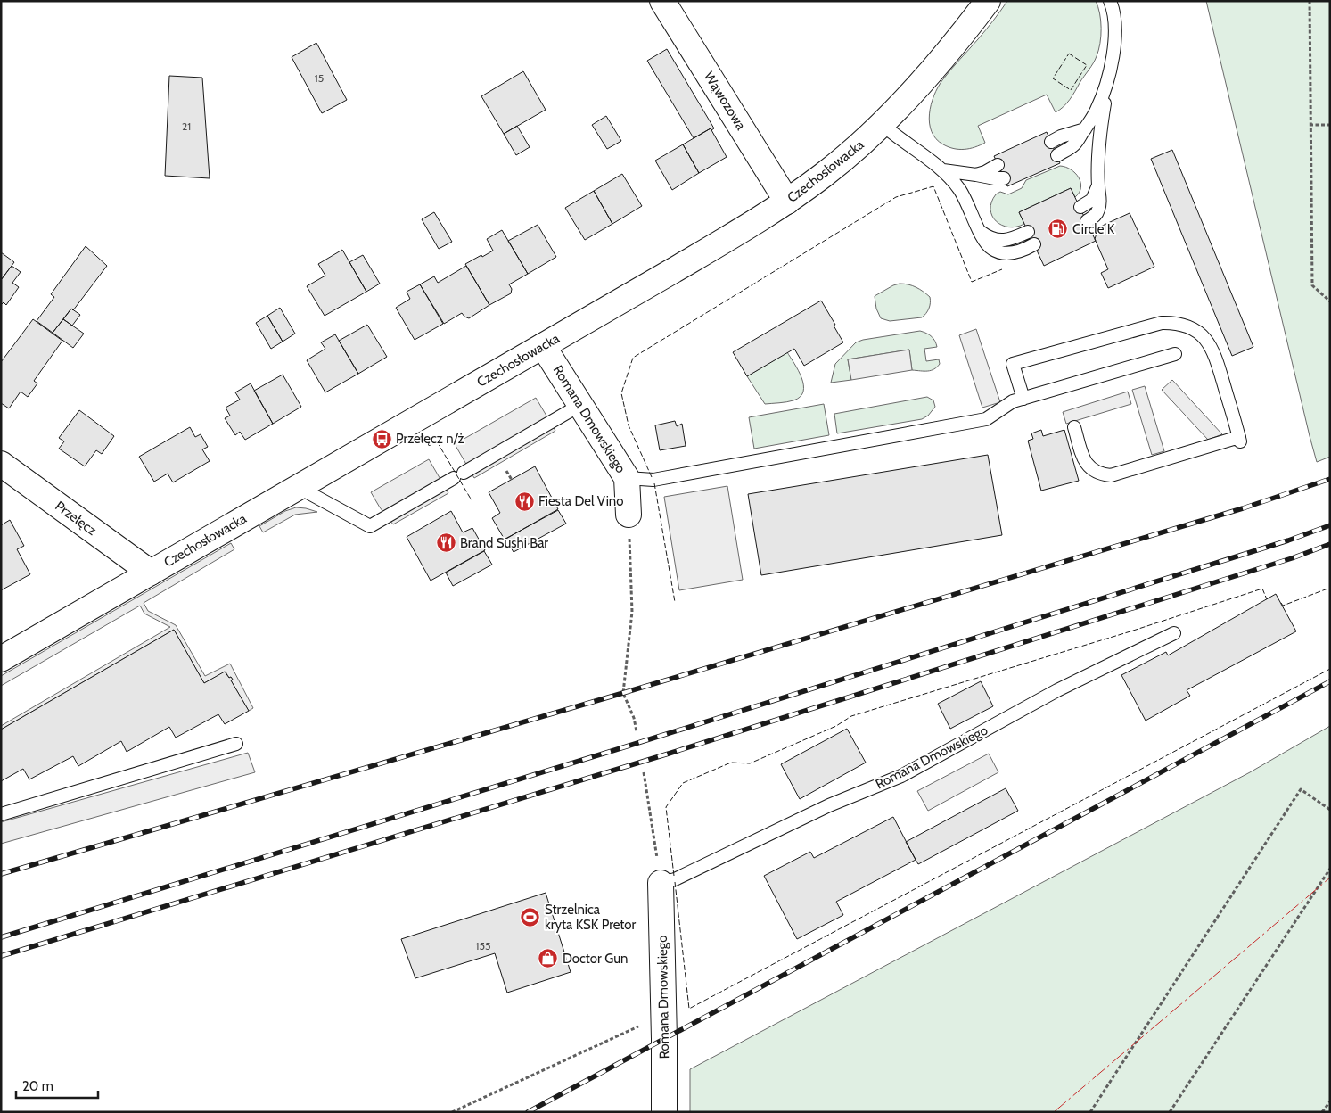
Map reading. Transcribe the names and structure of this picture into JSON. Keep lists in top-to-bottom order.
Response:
{
  "streets": {
    "street": [
      "Wąwozowa",
      "Czechosłowacka",
      "Romana Dmowskiego",
      "Przełęcz"
    ]
  },
  "crossings": [
    ["Wąwozowa", "Czechosłowacka"],
    ["Czechosłowacka", "Romana Dmowskiego"],
    ["Czechosłowacka", "Przełęcz"]
  ],
  "places": {
    "fuel station": ["Circle K"],
    "bus stop": ["Przełęcz n/ż"],
    "restaurant": ["Fiesta Del Vino", "Brand Sushi Bar"],
    "sports": ["Strzelnica kryta KSK Pretor"],
    "shop": ["Doctor Gun"]
  },
  "house_numbers": ["15", "21", "155"],
  "scale_bar": "20 m"
}
